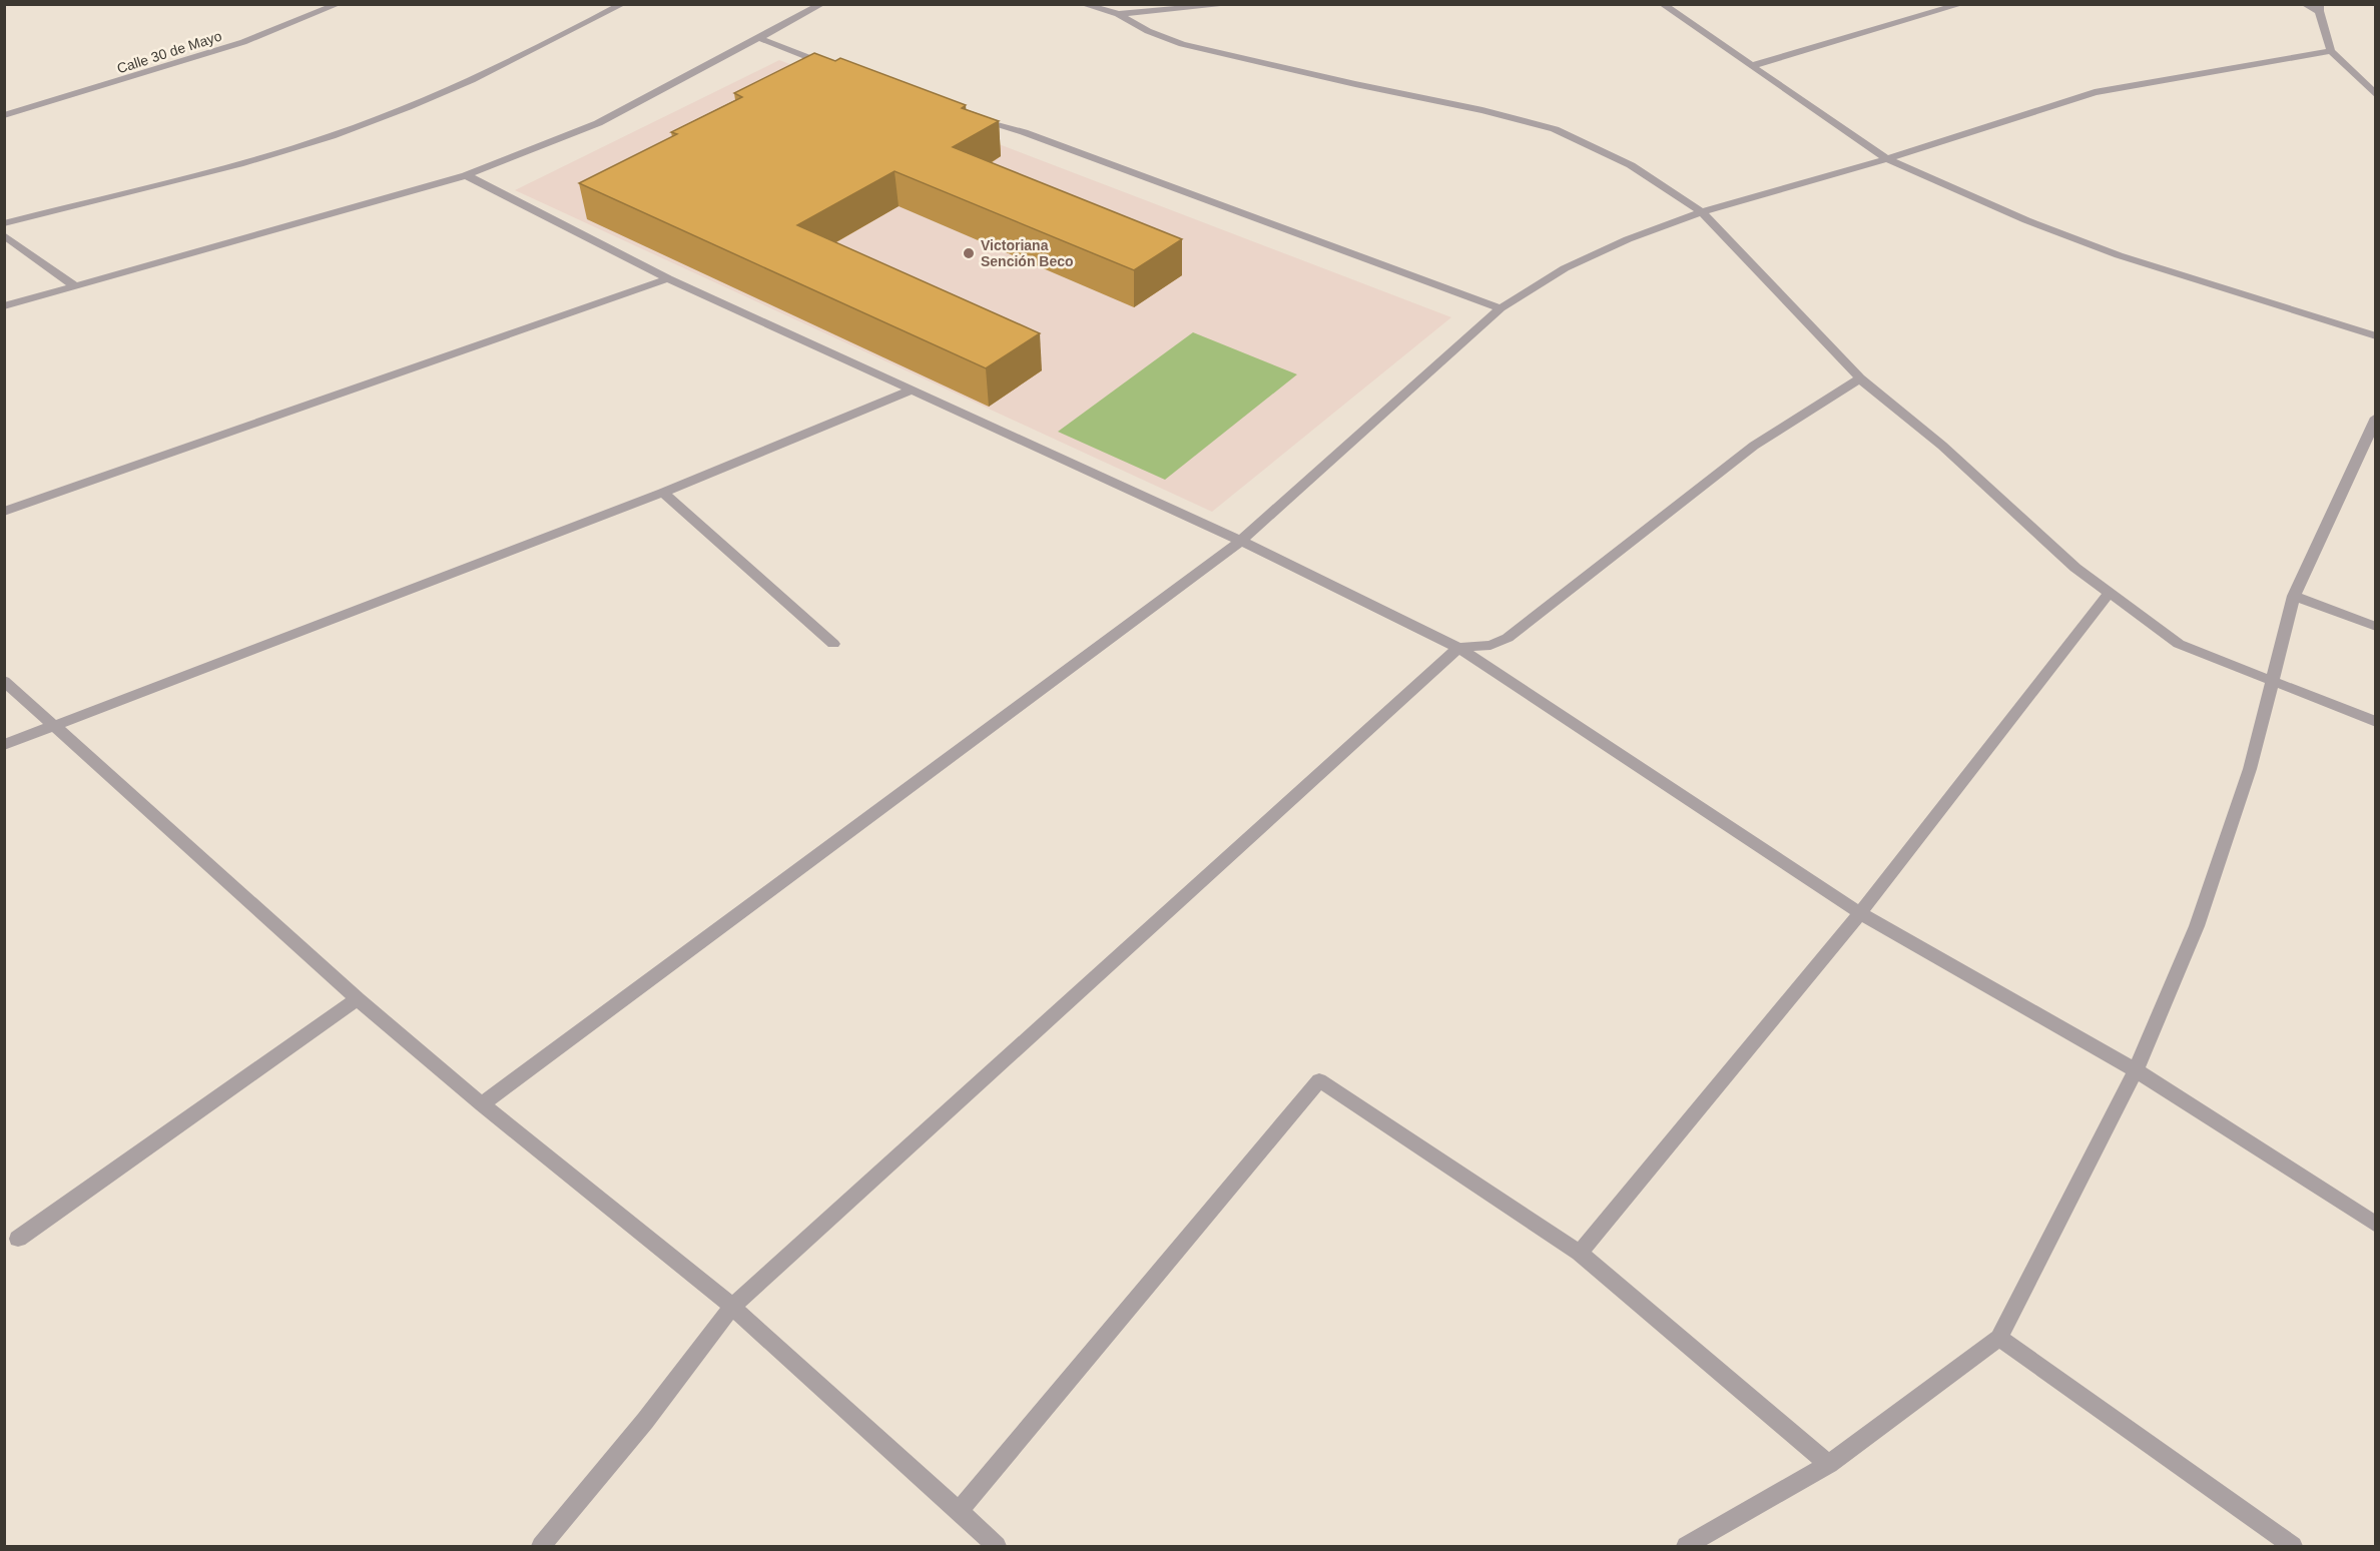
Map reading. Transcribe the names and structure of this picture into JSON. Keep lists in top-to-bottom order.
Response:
{
  "streets": {
    "street": ["Calle 30 de Mayo"]
  },
  "places": ["Victoriana Sención Beco"]
}
